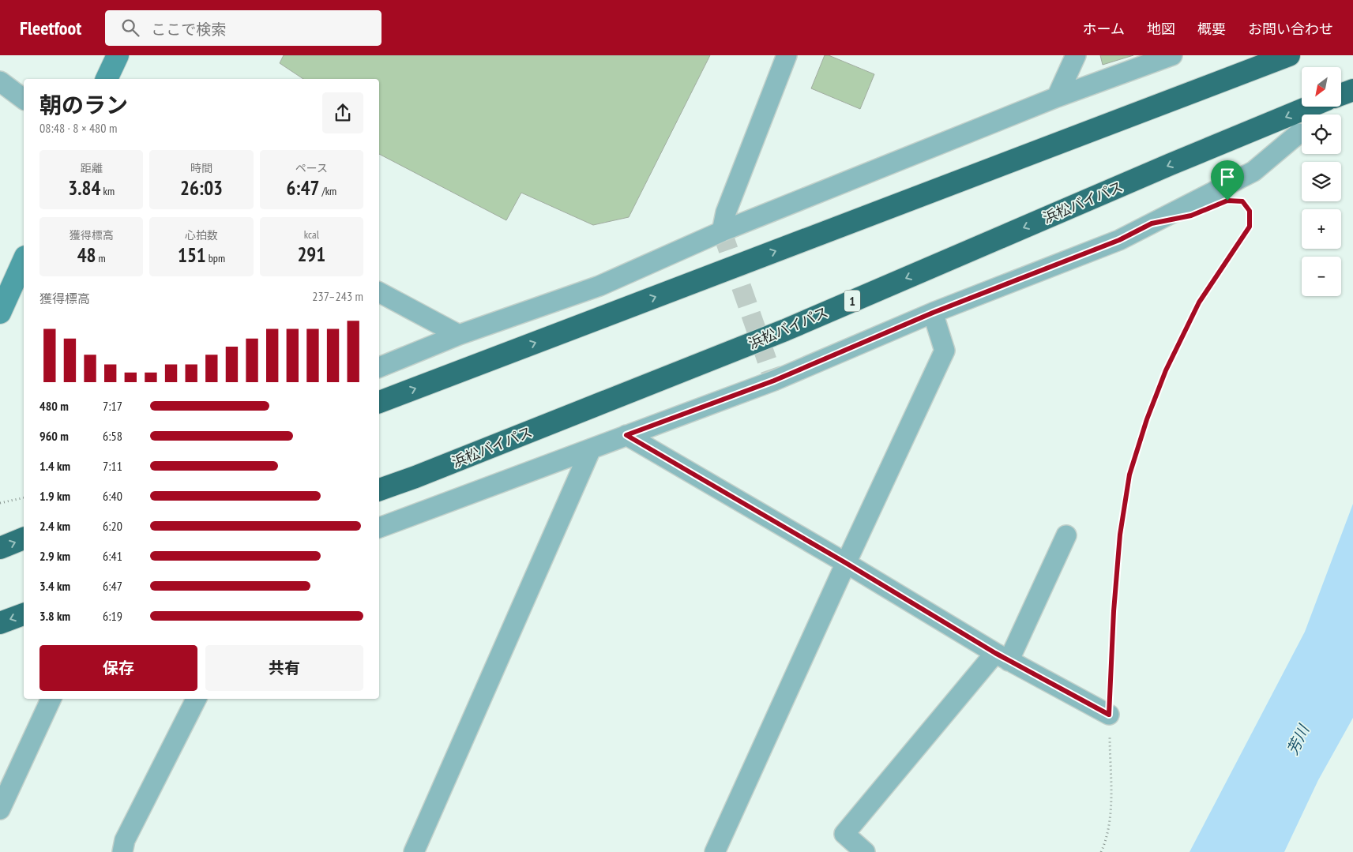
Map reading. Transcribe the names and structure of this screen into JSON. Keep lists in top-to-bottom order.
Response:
{
  "streets": {
    "highway": ["浜松バイパス", "1"]
  },
  "water": ["芳川"],
  "north": "bottom left",
  "page": {
    "header": "Fleetfoot",
    "search": "ここで検索",
    "nav": [
      "ホーム",
      "地図",
      "概要",
      "お問い合わせ"
    ],
    "map_buttons": ["+", "−"],
    "heading": ["朝のラン", "08:48 · 8 × 480 m"],
    "stats": [
      ["距離", "3.84 km"],
      ["時間", "26:03"],
      ["ペース", "6:47 /km"],
      ["獲得標高", "48 m"],
      ["心拍数", "151 bpm"],
      ["kcal", "291"]
    ],
    "chart": ["獲得標高", "237–243 m"],
    "list": [
      {
        "name": "480 m",
        "note": "7:17"
      },
      {
        "name": "960 m",
        "note": "6:58"
      },
      {
        "name": "1.4 km",
        "note": "7:11"
      },
      {
        "name": "1.9 km",
        "note": "6:40"
      },
      {
        "name": "2.4 km",
        "note": "6:20"
      },
      {
        "name": "2.9 km",
        "note": "6:41"
      },
      {
        "name": "3.4 km",
        "note": "6:47"
      },
      {
        "name": "3.8 km",
        "note": "6:19"
      }
    ],
    "buttons": ["保存", "共有"]
  }
}
